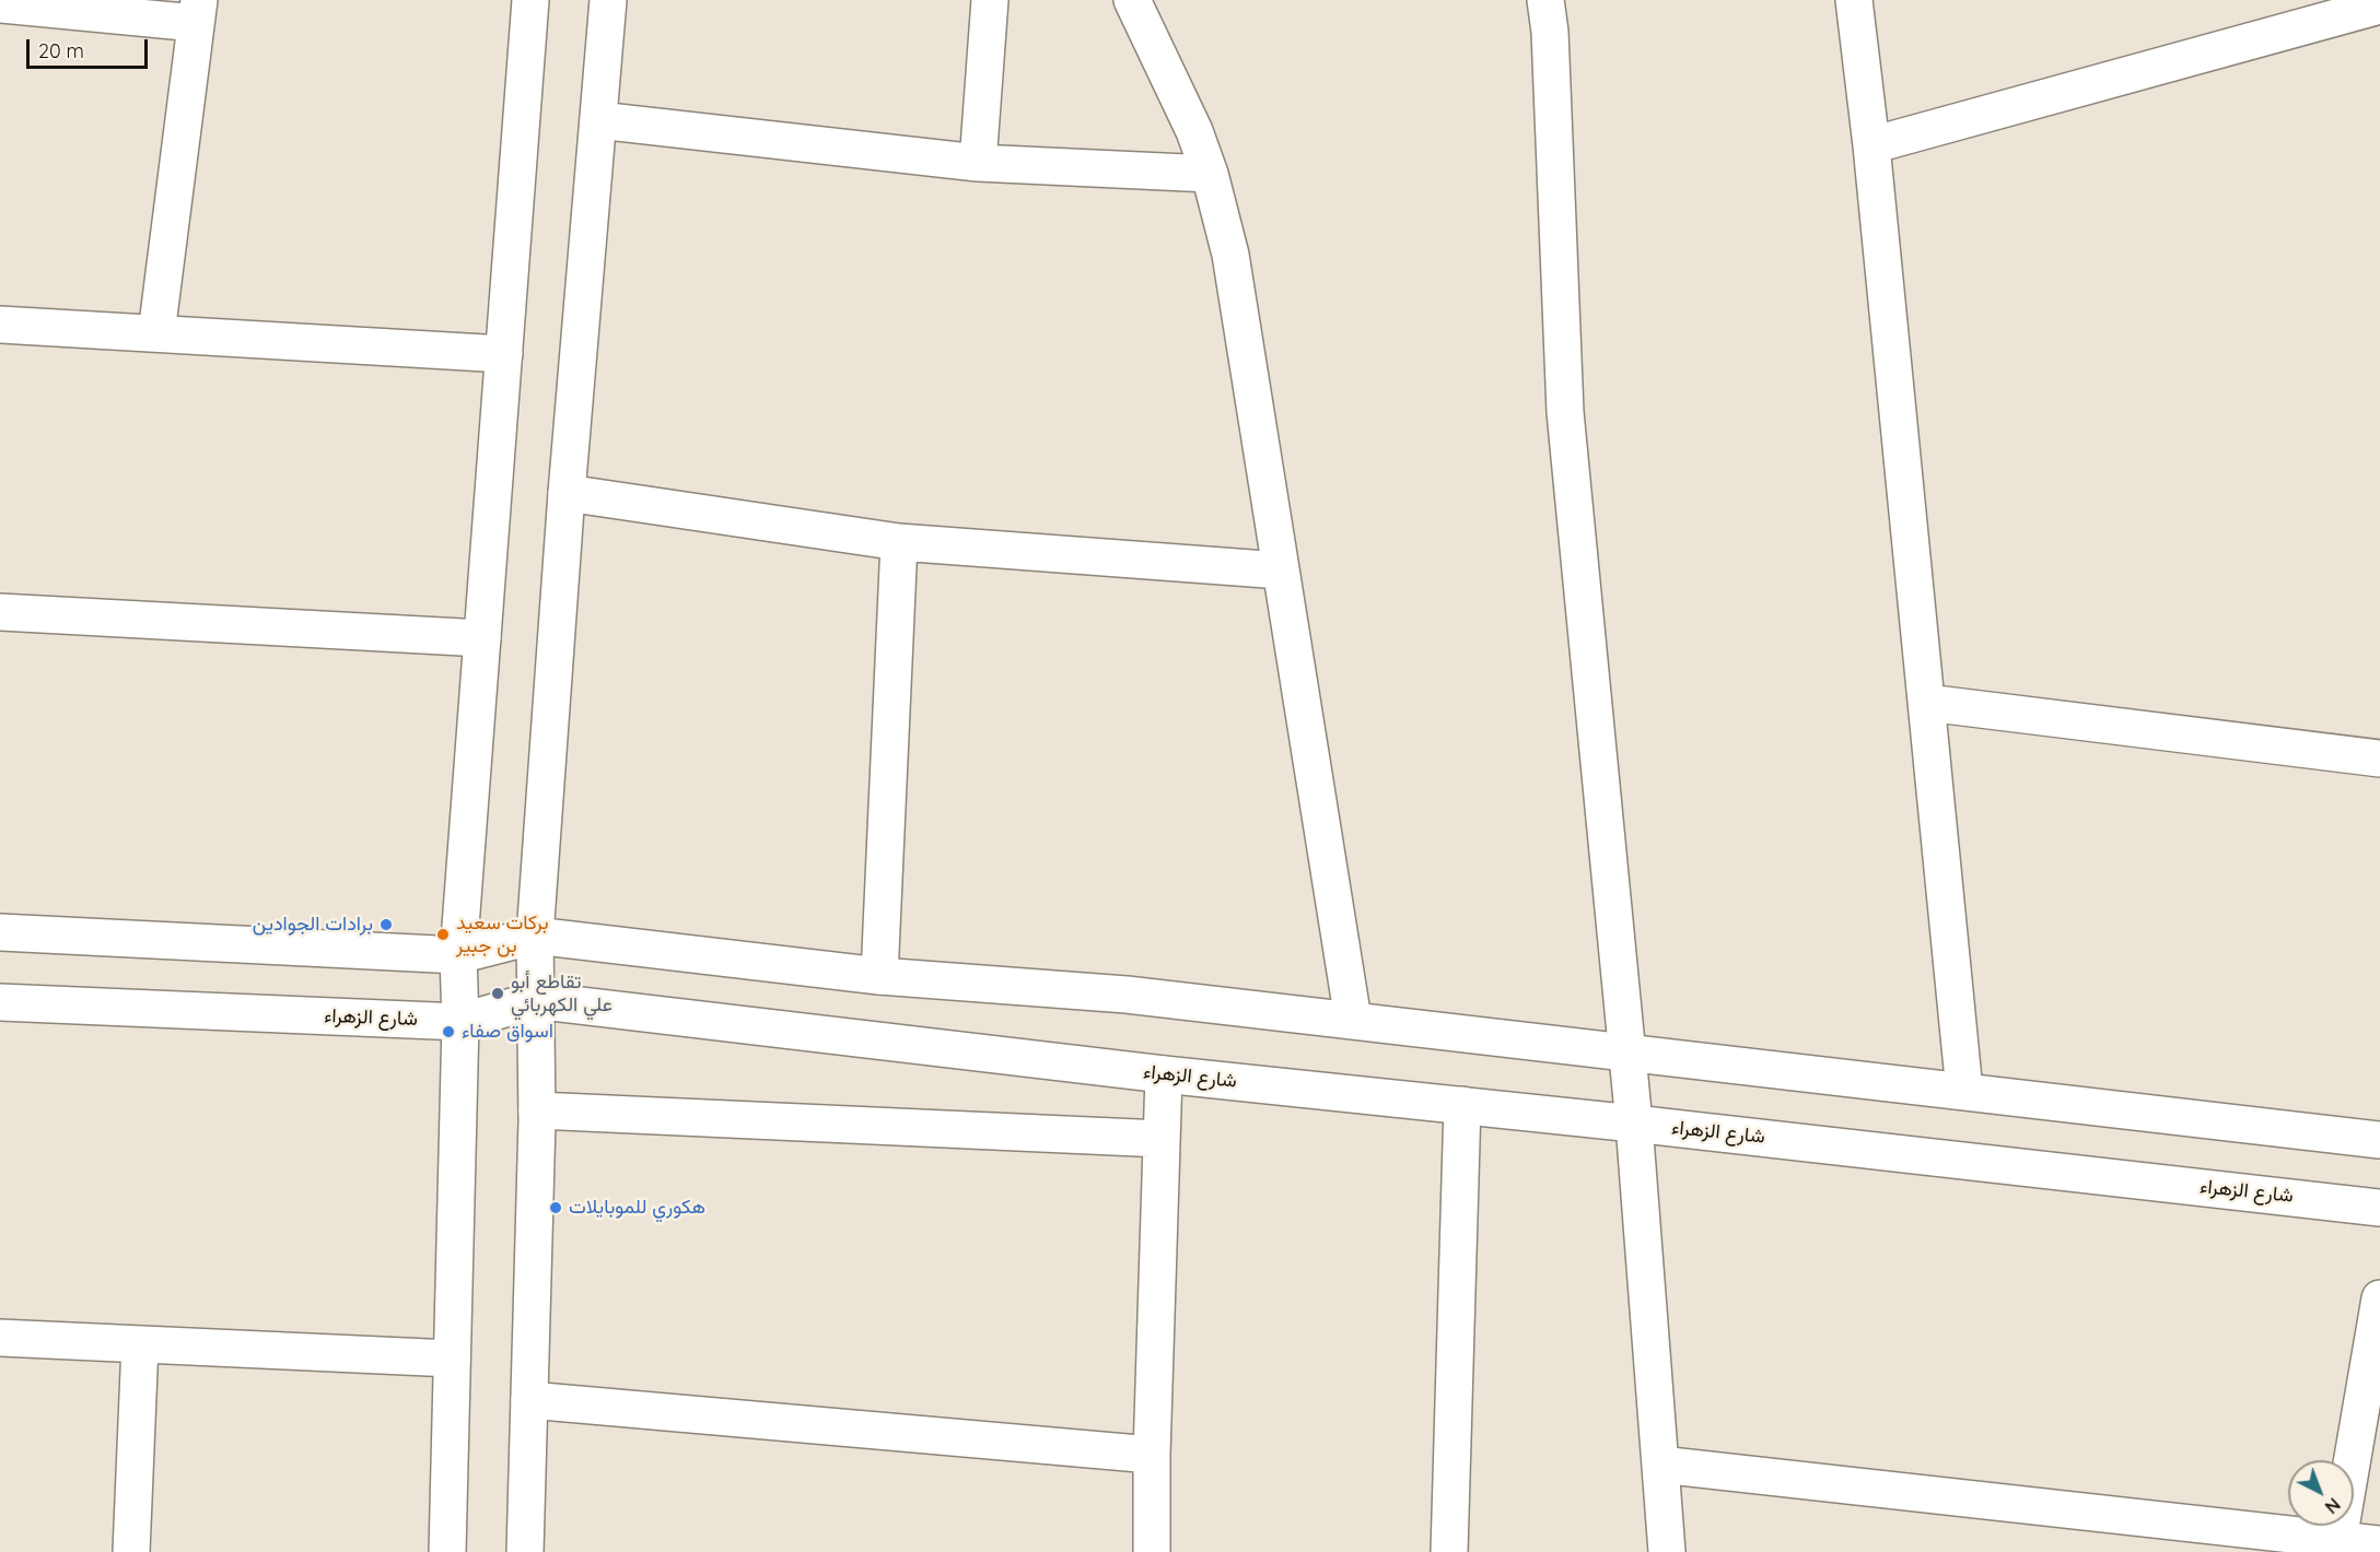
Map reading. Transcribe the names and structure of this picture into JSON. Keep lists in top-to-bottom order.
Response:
{
  "streets": {
    "street": ["شارع الزهراء"]
  },
  "places": [
    "برادات الجوادين",
    "بركات سعيد بن جبير",
    "تقاطع أبو علي الكهربائي",
    "اسواق صفاء",
    "هكوري للموبايلات"
  ],
  "scale_bar": "20 m",
  "north": "bottom right"
}
